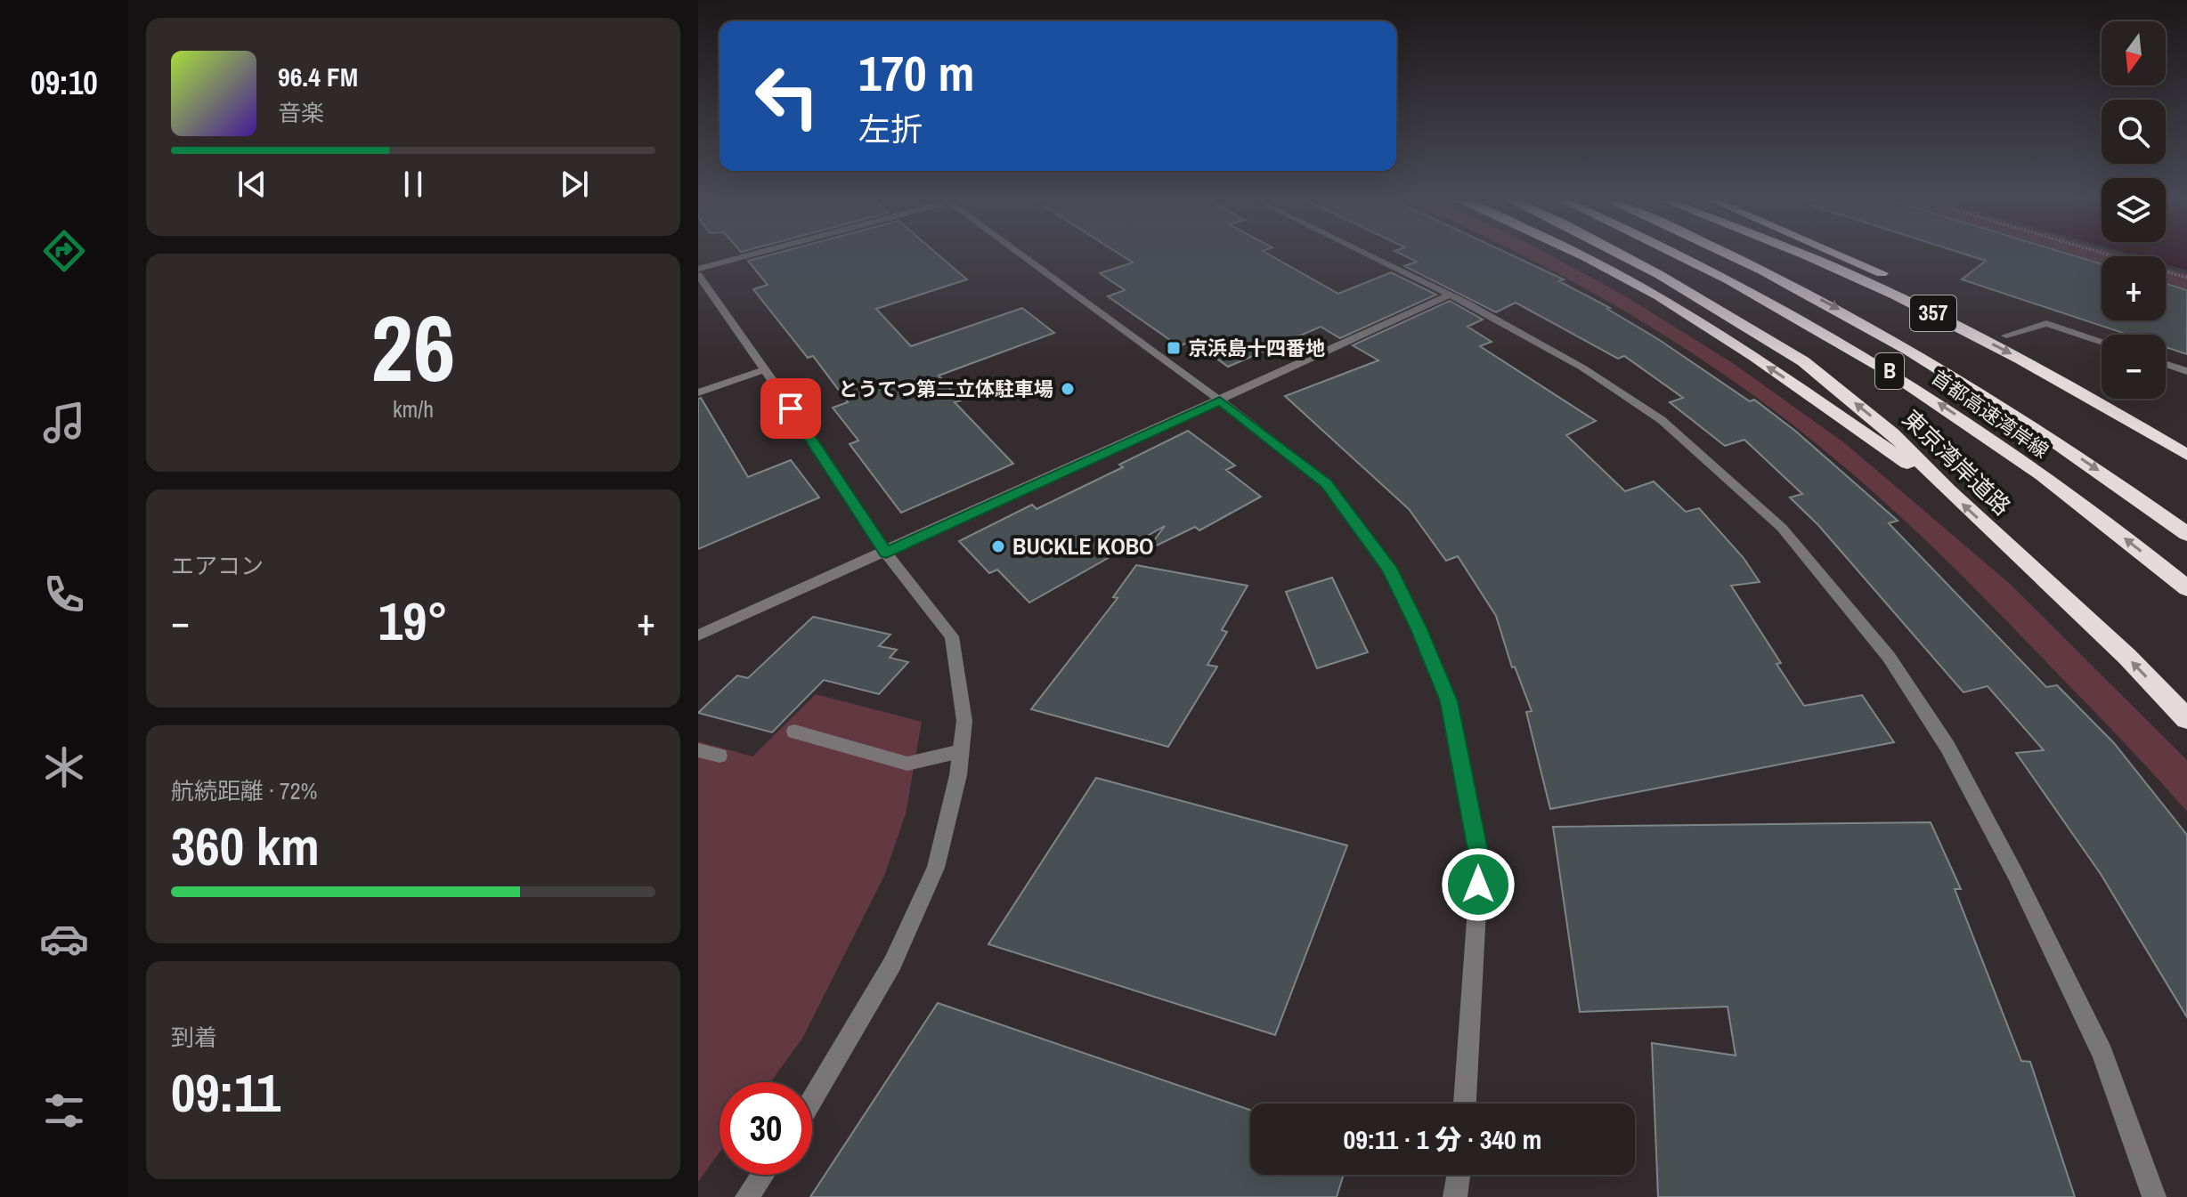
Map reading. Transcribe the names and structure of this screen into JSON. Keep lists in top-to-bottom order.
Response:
{
  "streets": {
    "highway": [
      "357",
      "B",
      "首都高速湾岸線",
      "東京湾岸道路"
    ]
  },
  "places": {
    "transit": ["京浜島十四番地"],
    "other": ["とうてつ第二立体駐車場", "BUCKLE KOBO"]
  },
  "north": "bottom",
  "page": {
    "tabs": "09:10",
    "map_buttons": ["+", "−"],
    "turn": ["170 m", "左折"],
    "song": ["96.4 FM", "音楽"],
    "tile": [
      ["26", "km/h"],
      "エアコン",
      ["航続距離 · 72%", "360 km"],
      ["到着", "09:11"]
    ],
    "heat": ["−", "19°", "+"],
    "limit": "30",
    "trip": "09:11 · 1 分 · 340 m"
  }
}
